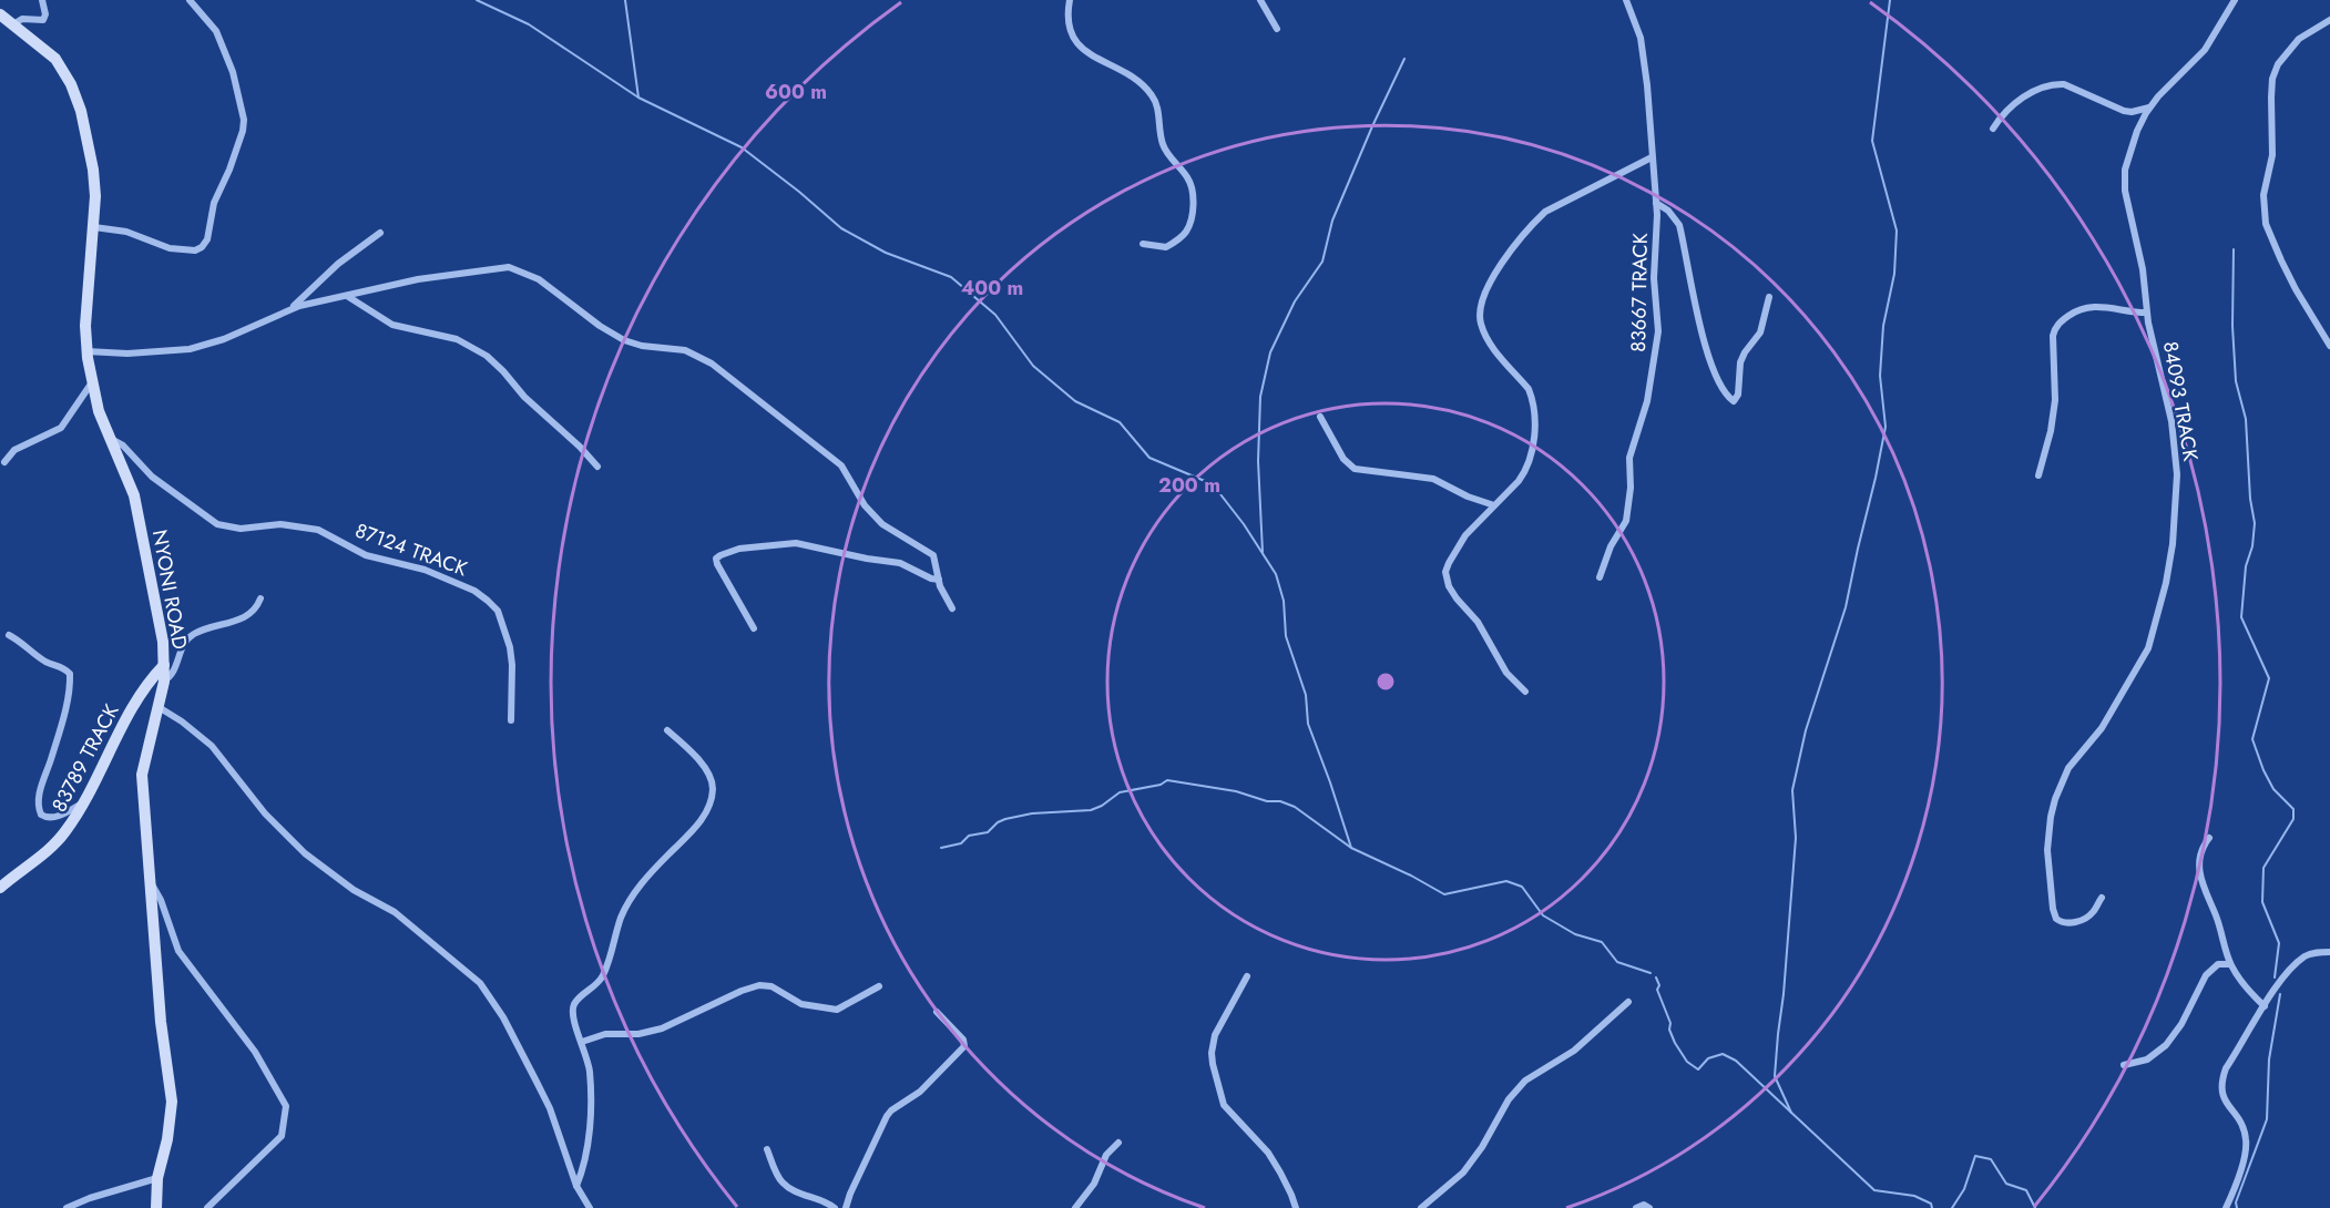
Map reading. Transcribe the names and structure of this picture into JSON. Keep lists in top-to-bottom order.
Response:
{
  "streets": {
    "street": [
      "83667 TRACK",
      "84093 TRACK",
      "87124 TRACK",
      "NYONI ROAD",
      "83789 TRACK"
    ]
  },
  "crossings": [
    ["87124 TRACK", "NYONI ROAD"],
    ["NYONI ROAD", "83789 TRACK"]
  ],
  "rings": ["600 m", "400 m", "200 m"]
}
